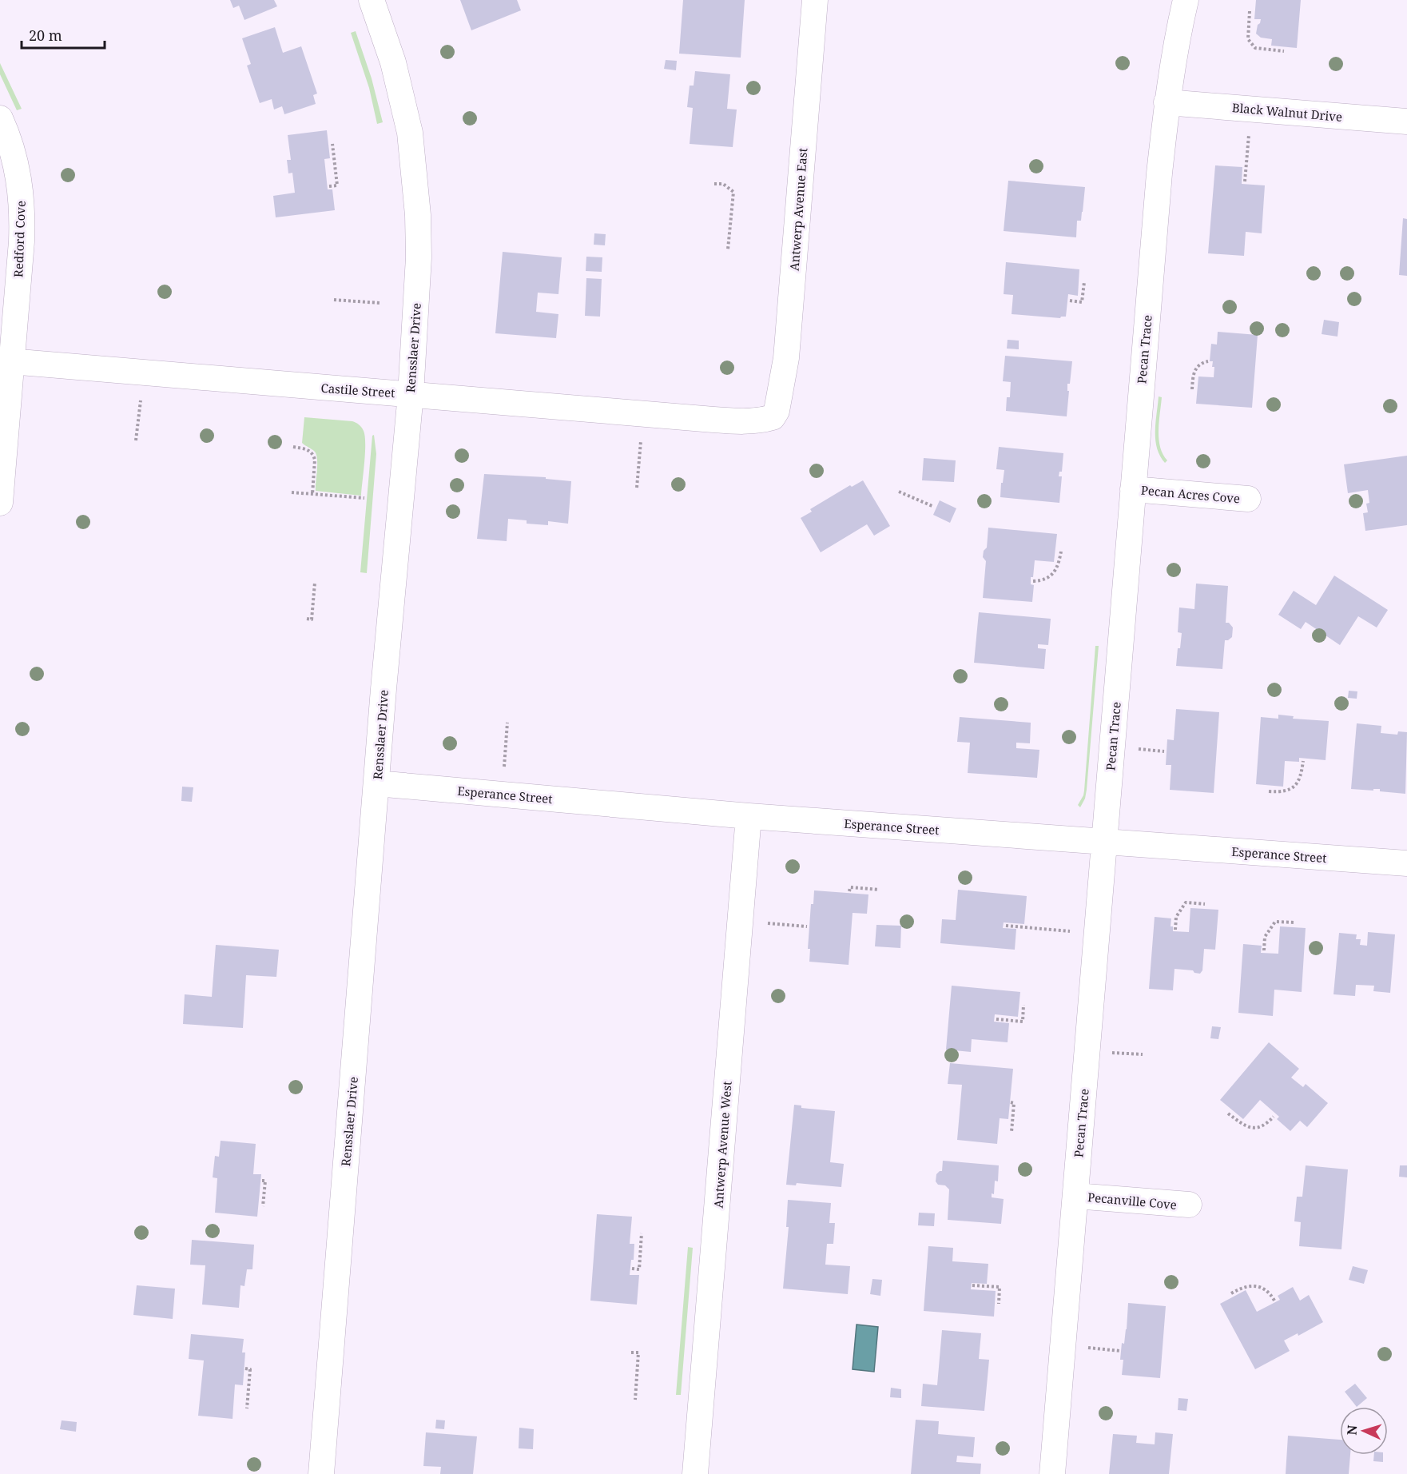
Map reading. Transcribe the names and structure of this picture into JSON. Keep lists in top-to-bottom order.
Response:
{
  "streets": {
    "street": [
      "Black Walnut Drive",
      "Antwerp Avenue East",
      "Redford Cove",
      "Rensslaer Drive",
      "Pecan Trace",
      "Castile Street",
      "Pecan Acres Cove",
      "Esperance Street",
      "Antwerp Avenue West",
      "Pecanville Cove"
    ]
  },
  "crossings": [
    ["Black Walnut Drive", "Pecan Trace"],
    ["Antwerp Avenue East", "Castile Street"],
    ["Redford Cove", "Castile Street"],
    ["Rensslaer Drive", "Castile Street"],
    ["Rensslaer Drive", "Esperance Street"],
    ["Pecan Trace", "Pecan Acres Cove"],
    ["Pecan Trace", "Esperance Street"],
    ["Pecan Trace", "Pecanville Cove"],
    ["Esperance Street", "Antwerp Avenue West"]
  ],
  "scale_bar": "20 m",
  "north": "left"
}
